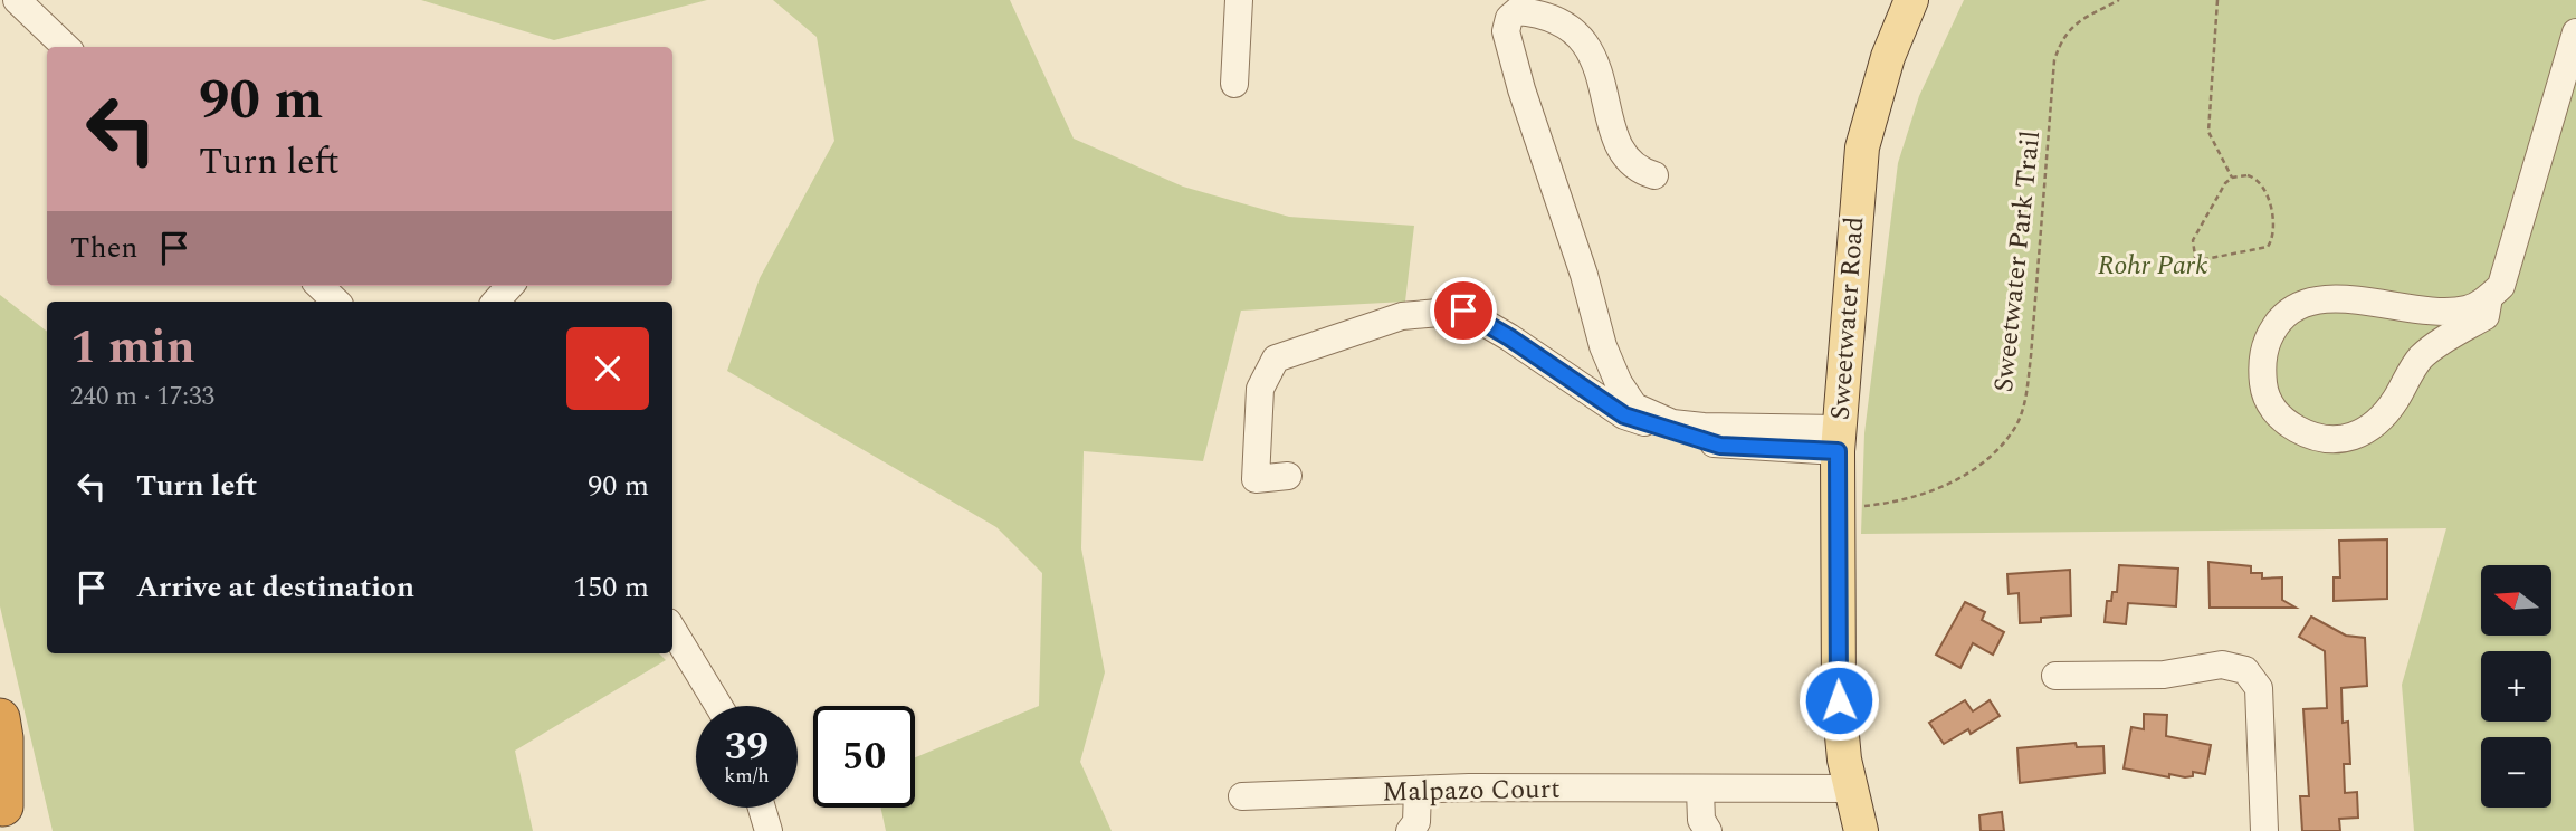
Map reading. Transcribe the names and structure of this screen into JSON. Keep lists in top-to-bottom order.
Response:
{
  "streets": {
    "main road": ["Sweetwater Road"],
    "street": ["Malpazo Court"],
    "path": ["Sweetwater Park Trail"]
  },
  "crossings": [
    ["Sweetwater Road", "Malpazo Court"]
  ],
  "parks": ["Rohr Park"],
  "north": "left",
  "page": {
    "turn": ["90 m", "Turn left"],
    "then": "Then",
    "heading": ["1 min", "240 m · 17:33"],
    "list": [
      {
        "name": "Turn left",
        "value": "90 m"
      },
      {
        "name": "Arrive at destination",
        "value": "150 m"
      }
    ],
    "map_buttons": ["+", "−"],
    "speed": "39 km/h",
    "limit": "50"
  }
}
